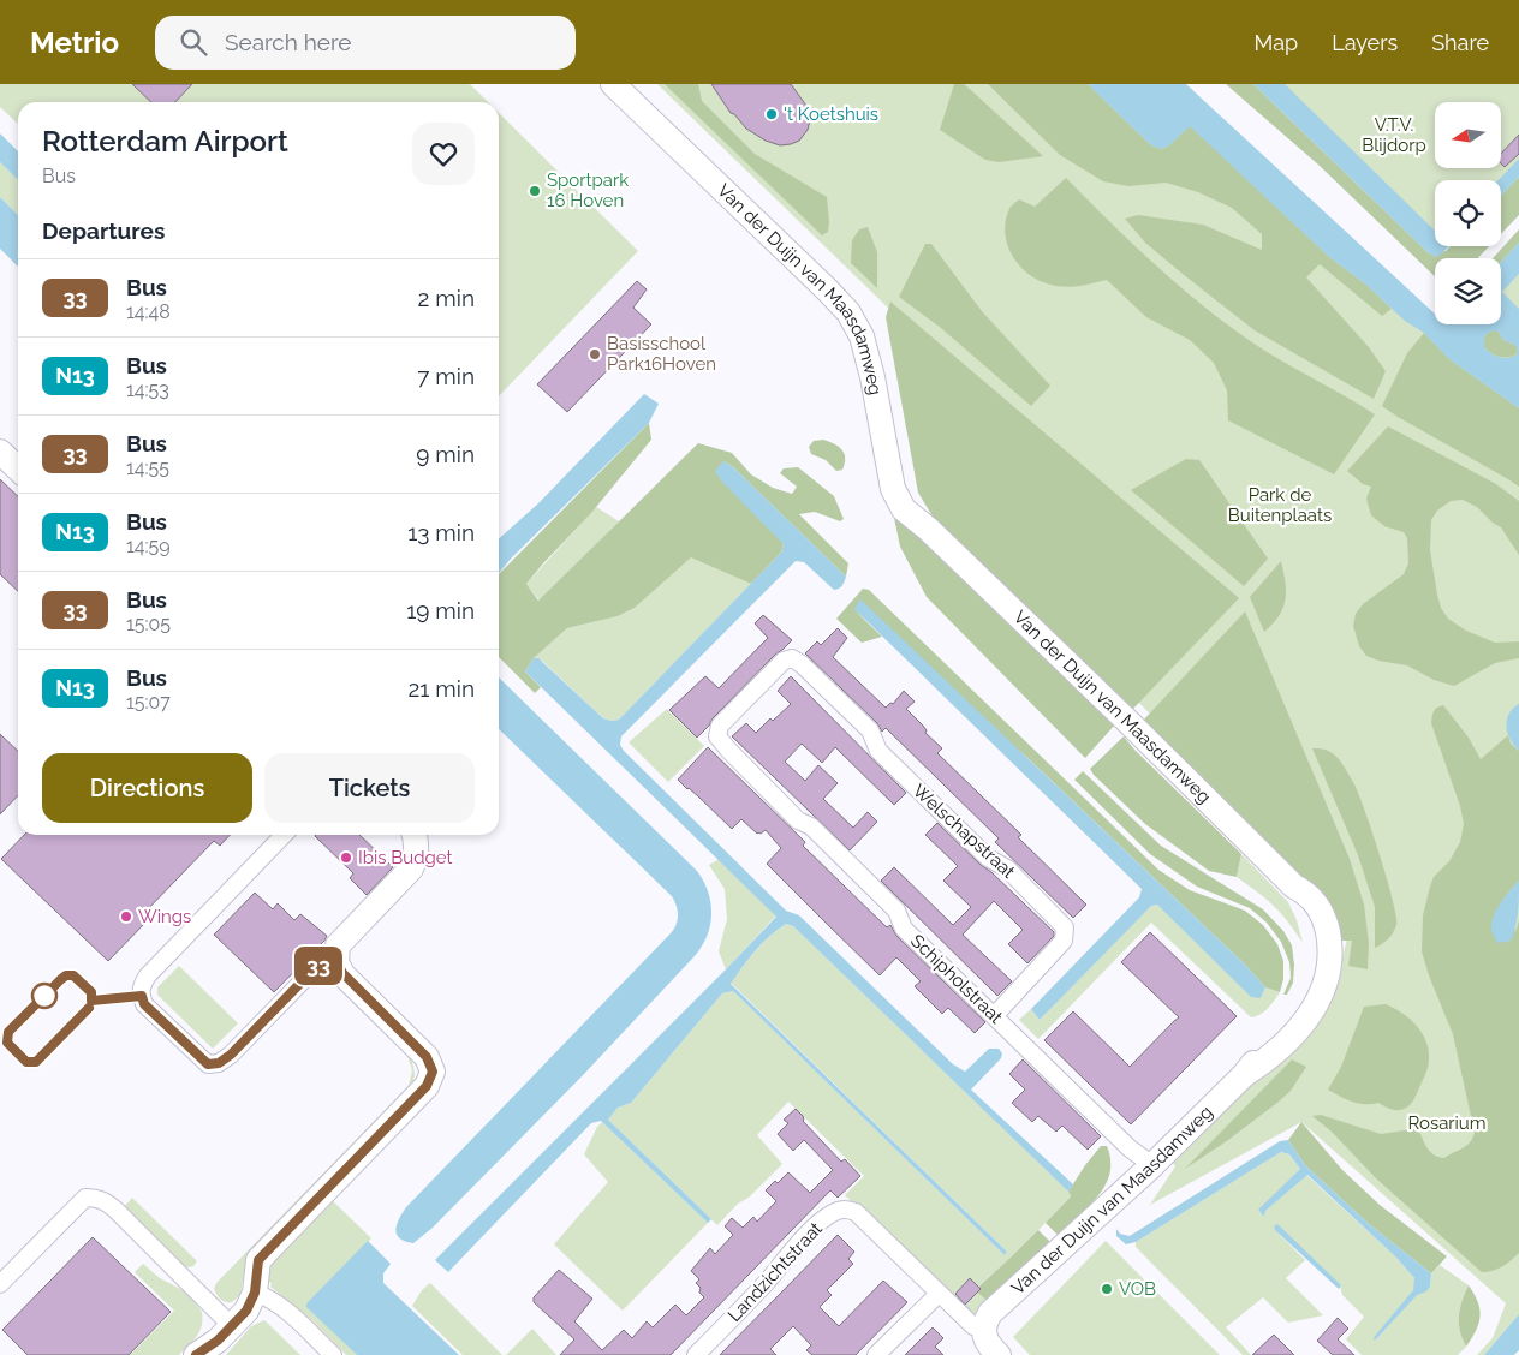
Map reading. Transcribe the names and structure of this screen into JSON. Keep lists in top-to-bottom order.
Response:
{
  "streets": {
    "street": [
      "Van der Duijn van Maasdamweg",
      "Welschapstraat",
      "Schipholstraat",
      "Landzichtstraat"
    ]
  },
  "crossings": [
    ["Van der Duijn van Maasdamweg", "Schipholstraat"],
    ["Van der Duijn van Maasdamweg", "Landzichtstraat"],
    ["Welschapstraat", "Schipholstraat"]
  ],
  "parks": ["V.T.V. Blijdorp", "Park de Buitenplaats", "Rosarium"],
  "places": [
    "'t Koetshuis",
    "Sportpark 16 Hoven",
    "Basisschool Park16Hoven",
    "Ibis Budget",
    "Wings",
    "VOB"
  ],
  "lines": ["bus line 33"],
  "north": "left",
  "page": {
    "header": "Metrio",
    "search": "Search here",
    "nav": ["Map", "Layers", "Share"],
    "on_map": "33",
    "heading": [
      ["Rotterdam Airport", "Bus"],
      "Departures"
    ],
    "list": [
      {
        "mark": "33",
        "name": "Bus",
        "note": "14:48",
        "value": "2 min"
      },
      {
        "mark": "N13",
        "name": "Bus",
        "note": "14:53",
        "value": "7 min"
      },
      {
        "mark": "33",
        "name": "Bus",
        "note": "14:55",
        "value": "9 min"
      },
      {
        "mark": "N13",
        "name": "Bus",
        "note": "14:59",
        "value": "13 min"
      },
      {
        "mark": "33",
        "name": "Bus",
        "note": "15:05",
        "value": "19 min"
      },
      {
        "mark": "N13",
        "name": "Bus",
        "note": "15:07",
        "value": "21 min"
      }
    ],
    "buttons": ["Directions", "Tickets"]
  }
}
